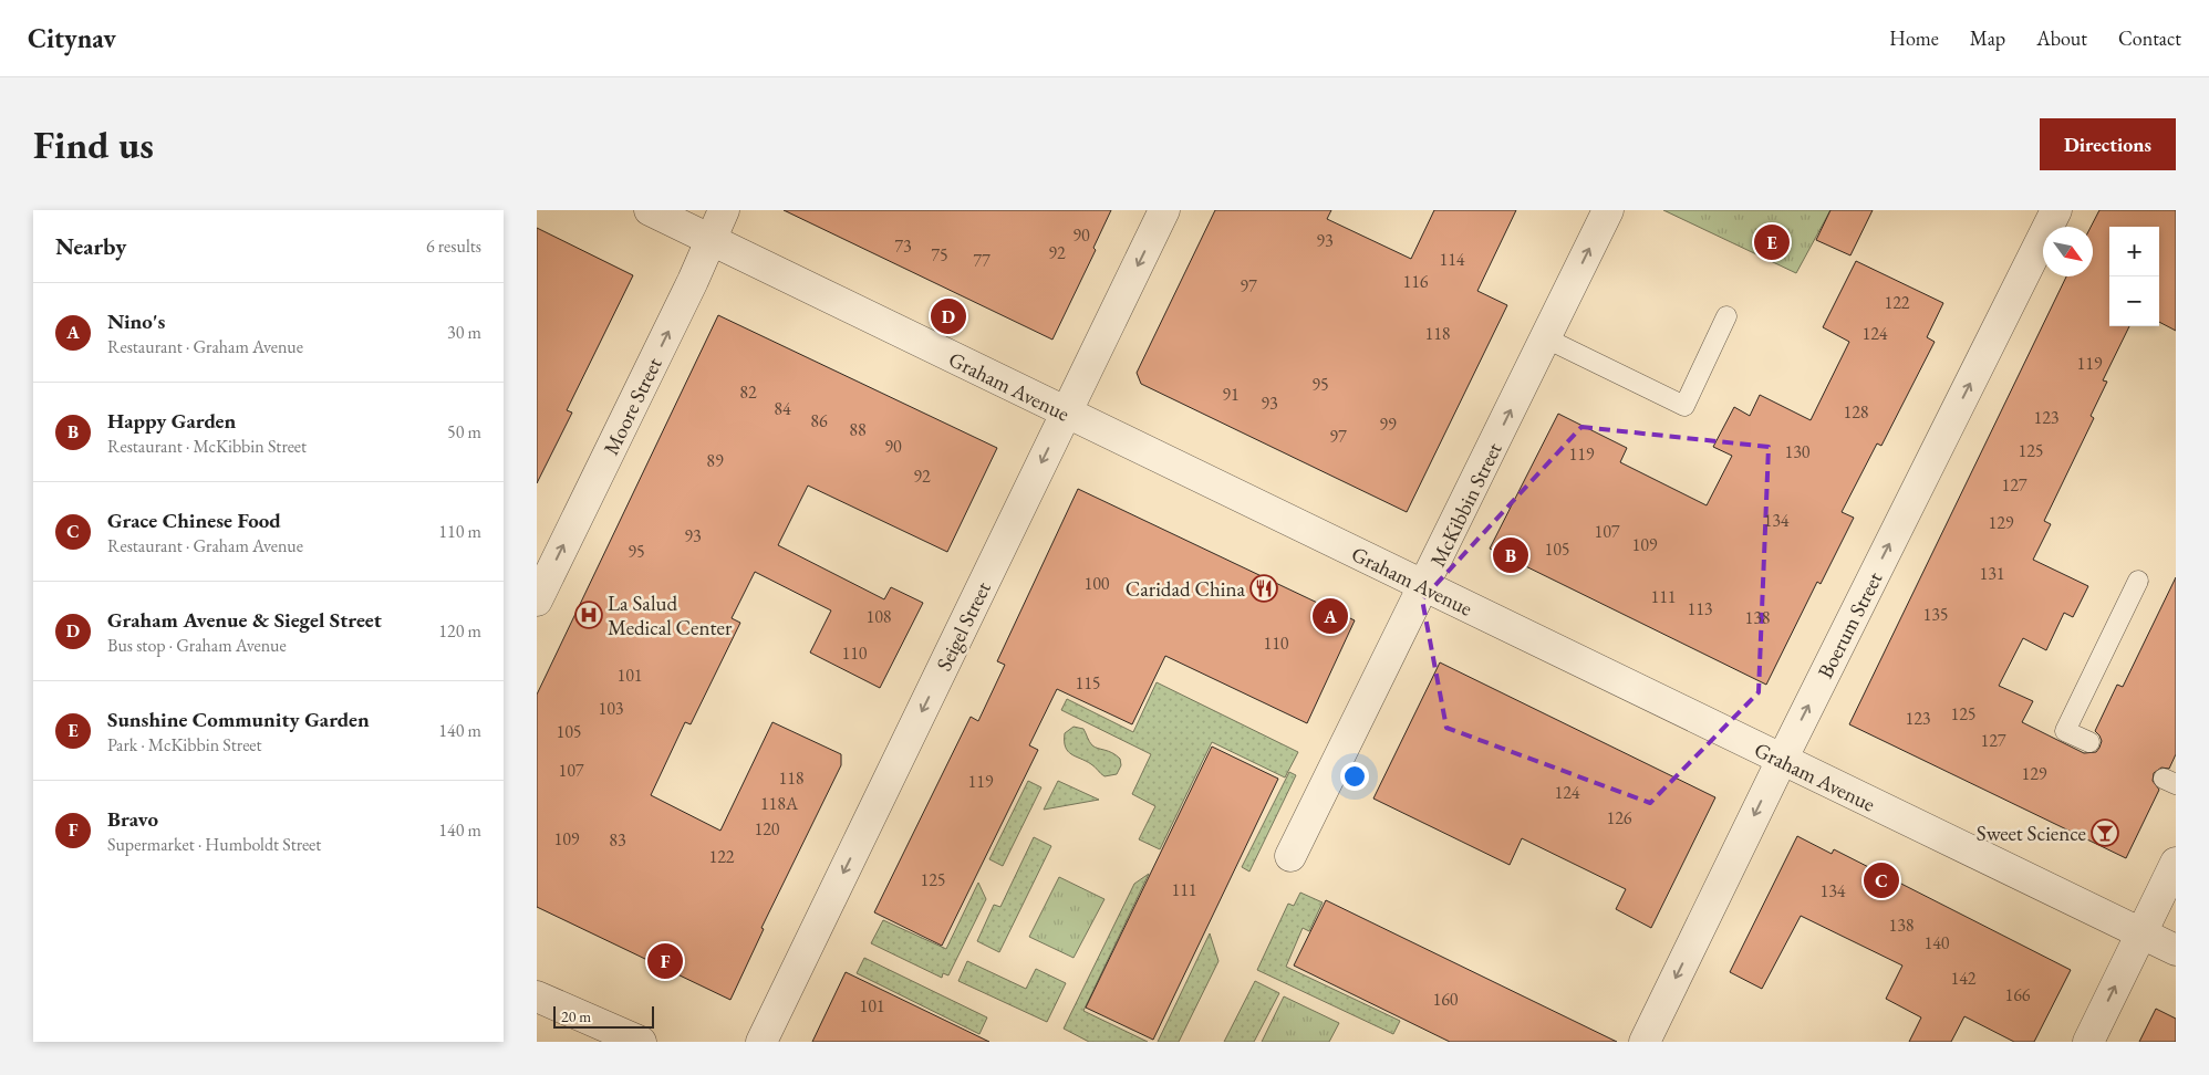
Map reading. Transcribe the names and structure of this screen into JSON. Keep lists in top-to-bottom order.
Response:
{
  "streets": {
    "street": [
      "Graham Avenue",
      "Moore Street",
      "McKibbin Street",
      "Boerum Street",
      "Seigel Street"
    ]
  },
  "crossings": [
    ["Graham Avenue", "Moore Street"],
    ["Graham Avenue", "McKibbin Street"],
    ["Graham Avenue", "Boerum Street"],
    ["Graham Avenue", "Seigel Street"]
  ],
  "one_way": ["Moore Street", "McKibbin Street", "Seigel Street"],
  "places": {
    "restaurant": ["Caridad China"],
    "hospital": ["La Salud Medical Center"],
    "bar": ["Sweet Science"]
  },
  "house_numbers": [
    "90",
    "93",
    "73",
    "92",
    "75",
    "114",
    "77",
    "116",
    "97",
    "122",
    "118",
    "124",
    "119",
    "95",
    "82",
    "91",
    "93",
    "84",
    "128",
    "123",
    "86",
    "99",
    "88",
    "97",
    "90",
    "125",
    "130",
    "119",
    "89",
    "92",
    "127",
    "134",
    "129",
    "107",
    "93",
    "109",
    "105",
    "95",
    "131",
    "100",
    "111",
    "113",
    "135",
    "108",
    "138",
    "110",
    "110",
    "101",
    "115",
    "103",
    "125",
    "123",
    "105",
    "127",
    "107",
    "129",
    "118",
    "119",
    "124",
    "118A",
    "126",
    "120",
    "109",
    "83",
    "122",
    "125",
    "111",
    "134",
    "138",
    "140",
    "142",
    "166",
    "160",
    "101"
  ],
  "scale_bar": "20 m",
  "north": "bottom right",
  "page": {
    "header": "Citynav",
    "nav": [
      "Home",
      "Map",
      "About",
      "Contact"
    ],
    "buttons": "Directions",
    "title": "Find us",
    "heading": ["Nearby", "6 results"],
    "pins": [
      "E",
      "D",
      "B",
      "A",
      "C",
      "F"
    ],
    "map_buttons": ["+", "−"],
    "list": [
      {
        "mark": "A",
        "name": "Nino's",
        "note": "Restaurant · Graham Avenue",
        "value": "30 m"
      },
      {
        "mark": "B",
        "name": "Happy Garden",
        "note": "Restaurant · McKibbin Street",
        "value": "50 m"
      },
      {
        "mark": "C",
        "name": "Grace Chinese Food",
        "note": "Restaurant · Graham Avenue",
        "value": "110 m"
      },
      {
        "mark": "D",
        "name": "Graham Avenue & Siegel Street",
        "note": "Bus stop · Graham Avenue",
        "value": "120 m"
      },
      {
        "mark": "E",
        "name": "Sunshine Community Garden",
        "note": "Park · McKibbin Street",
        "value": "140 m"
      },
      {
        "mark": "F",
        "name": "Bravo",
        "note": "Supermarket · Humboldt Street",
        "value": "140 m"
      }
    ],
    "scale": "20 m"
  }
}
